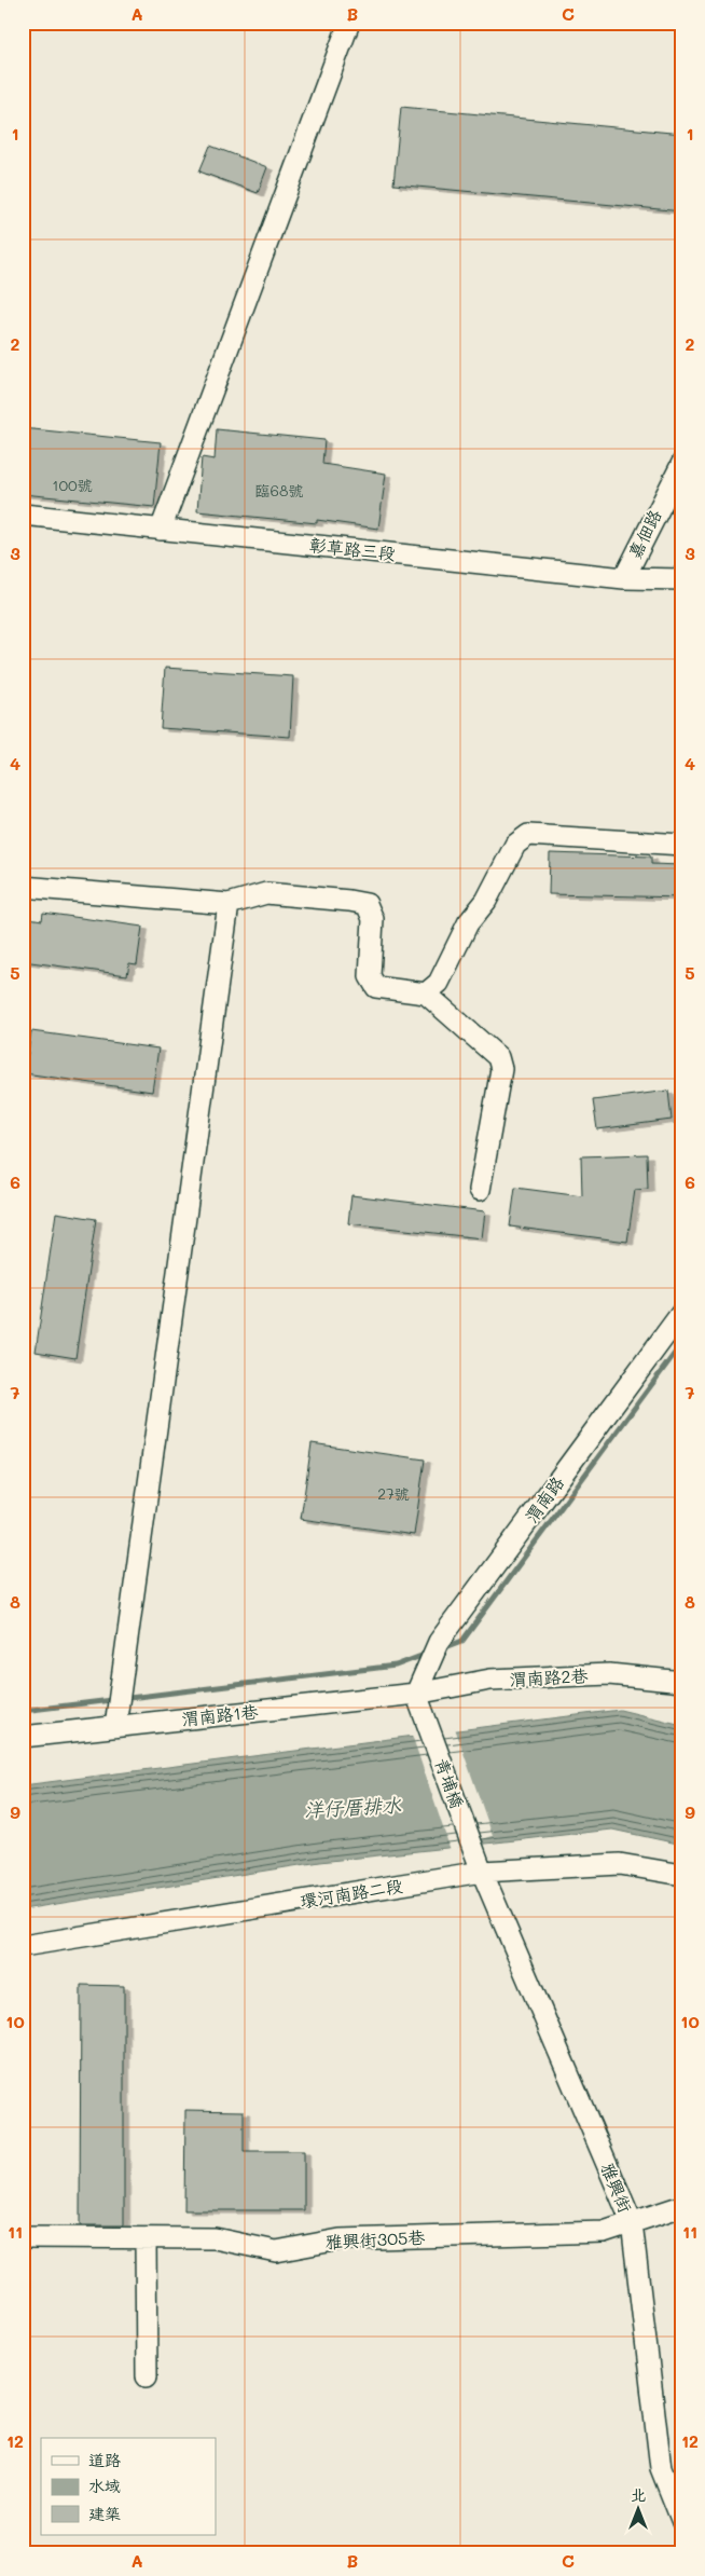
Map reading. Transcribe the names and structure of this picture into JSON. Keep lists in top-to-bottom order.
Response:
{
  "streets": {
    "street": [
      "嘉佃路",
      "彰草路三段",
      "渭南路",
      "渭南路2巷",
      "渭南路1巷",
      "青埔橋",
      "環河南路二段",
      "雅興街",
      "雅興街305巷"
    ]
  },
  "crossings": [
    ["嘉佃路", "彰草路三段"],
    ["渭南路", "渭南路2巷"],
    ["渭南路", "渭南路1巷"],
    ["渭南路", "青埔橋"],
    ["渭南路2巷", "渭南路1巷"],
    ["渭南路2巷", "青埔橋"],
    ["渭南路1巷", "青埔橋"],
    ["青埔橋", "環河南路二段"],
    ["青埔橋", "雅興街"],
    ["環河南路二段", "雅興街"],
    ["雅興街", "雅興街305巷"]
  ],
  "water": ["洋仔厝排水"],
  "house_numbers": ["100號", "臨68號", "27號"],
  "legend": ["道路", "水域", "建築"],
  "north": "top",
  "grid": {
    "columns": ["A", "B", "C"],
    "rows": [
      "1",
      "2",
      "3",
      "4",
      "5",
      "6",
      "7",
      "8",
      "9",
      "10",
      "11",
      "12"
    ]
  }
}
